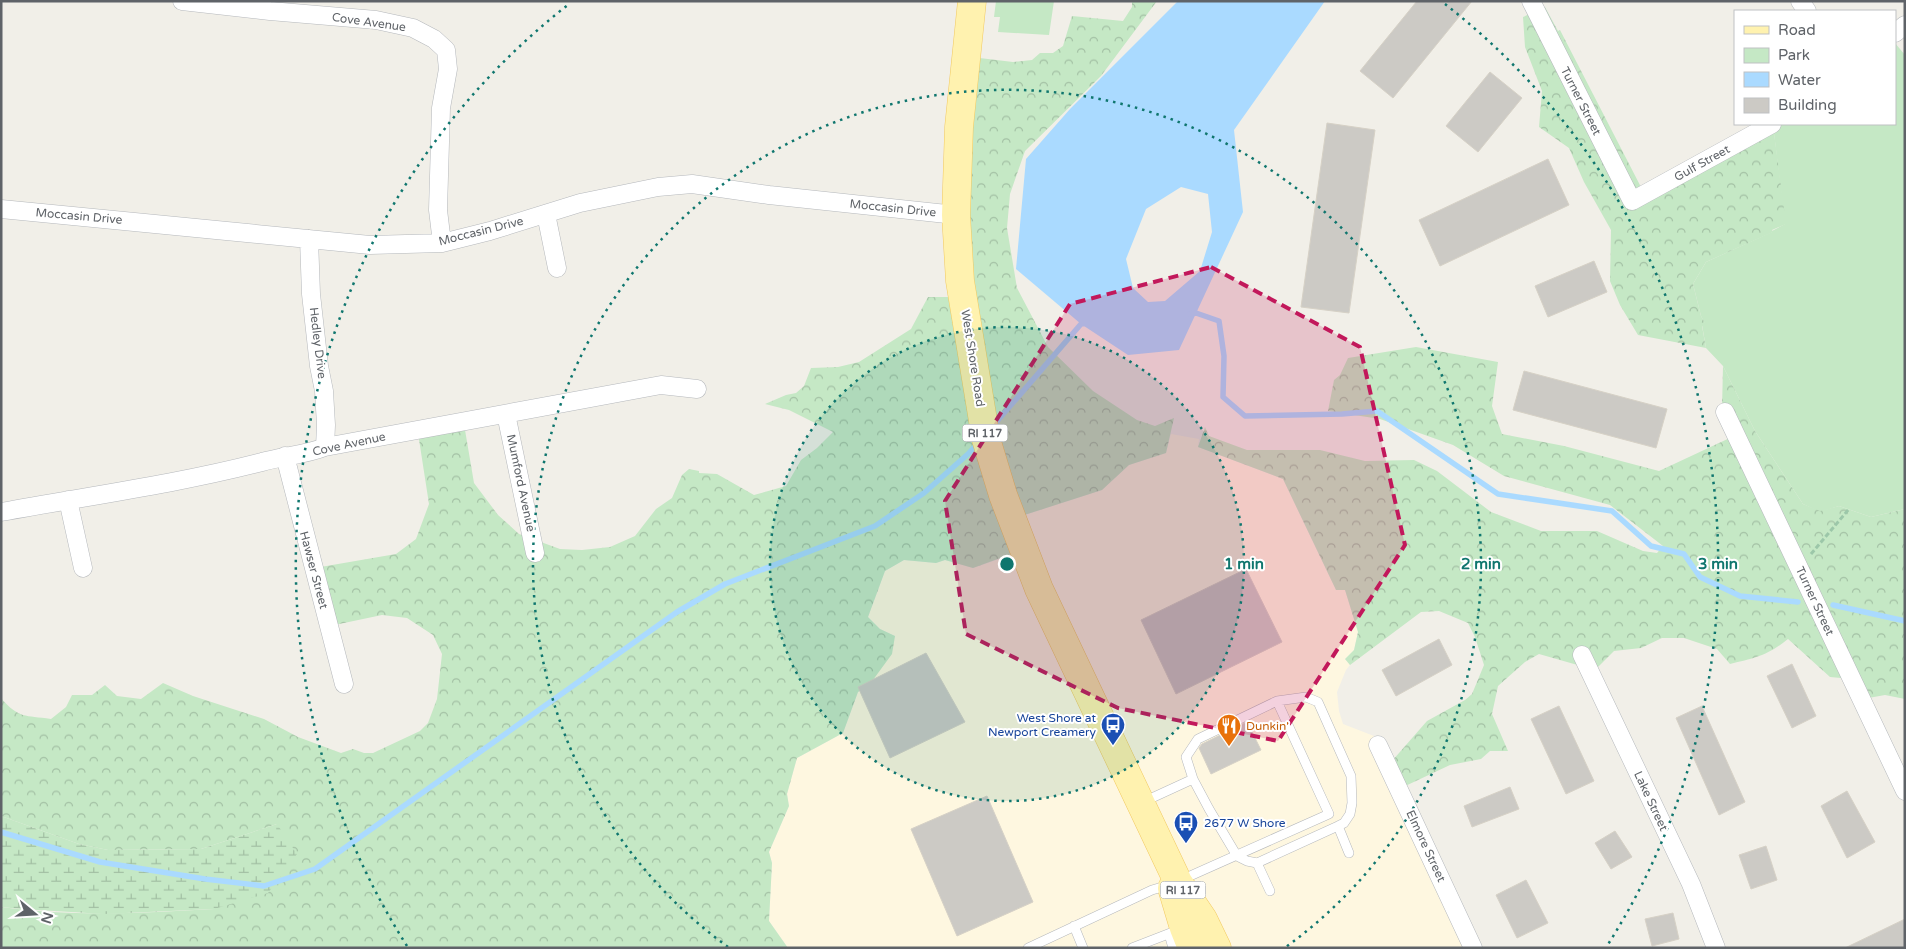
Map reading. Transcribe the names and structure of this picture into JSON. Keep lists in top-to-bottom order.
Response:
{
  "streets": {
    "main road": ["West Shore Road", "RI 117"],
    "street": [
      "Cove Avenue",
      "Turner Street",
      "Gulf Street",
      "Moccasin Drive",
      "Hedley Drive",
      "Mumford Avenue",
      "Hawser Street",
      "Lake Street",
      "Elmore Street"
    ]
  },
  "crossings": [
    ["Cove Avenue", "Moccasin Drive"],
    ["Cove Avenue", "Hedley Drive"],
    ["Cove Avenue", "Mumford Avenue"],
    ["Cove Avenue", "Hawser Street"],
    ["Turner Street", "Gulf Street"],
    ["Moccasin Drive", "Hedley Drive"],
    ["Moccasin Drive", "West Shore Road"]
  ],
  "places": {
    "bus stop": ["West Shore at Newport Creamery", "2677 W Shore"],
    "restaurant": ["Dunkin'"]
  },
  "legend": [
    "Road",
    "Park",
    "Water",
    "Building"
  ],
  "north": "right",
  "rings": ["1 min", "2 min", "3 min"]
}
